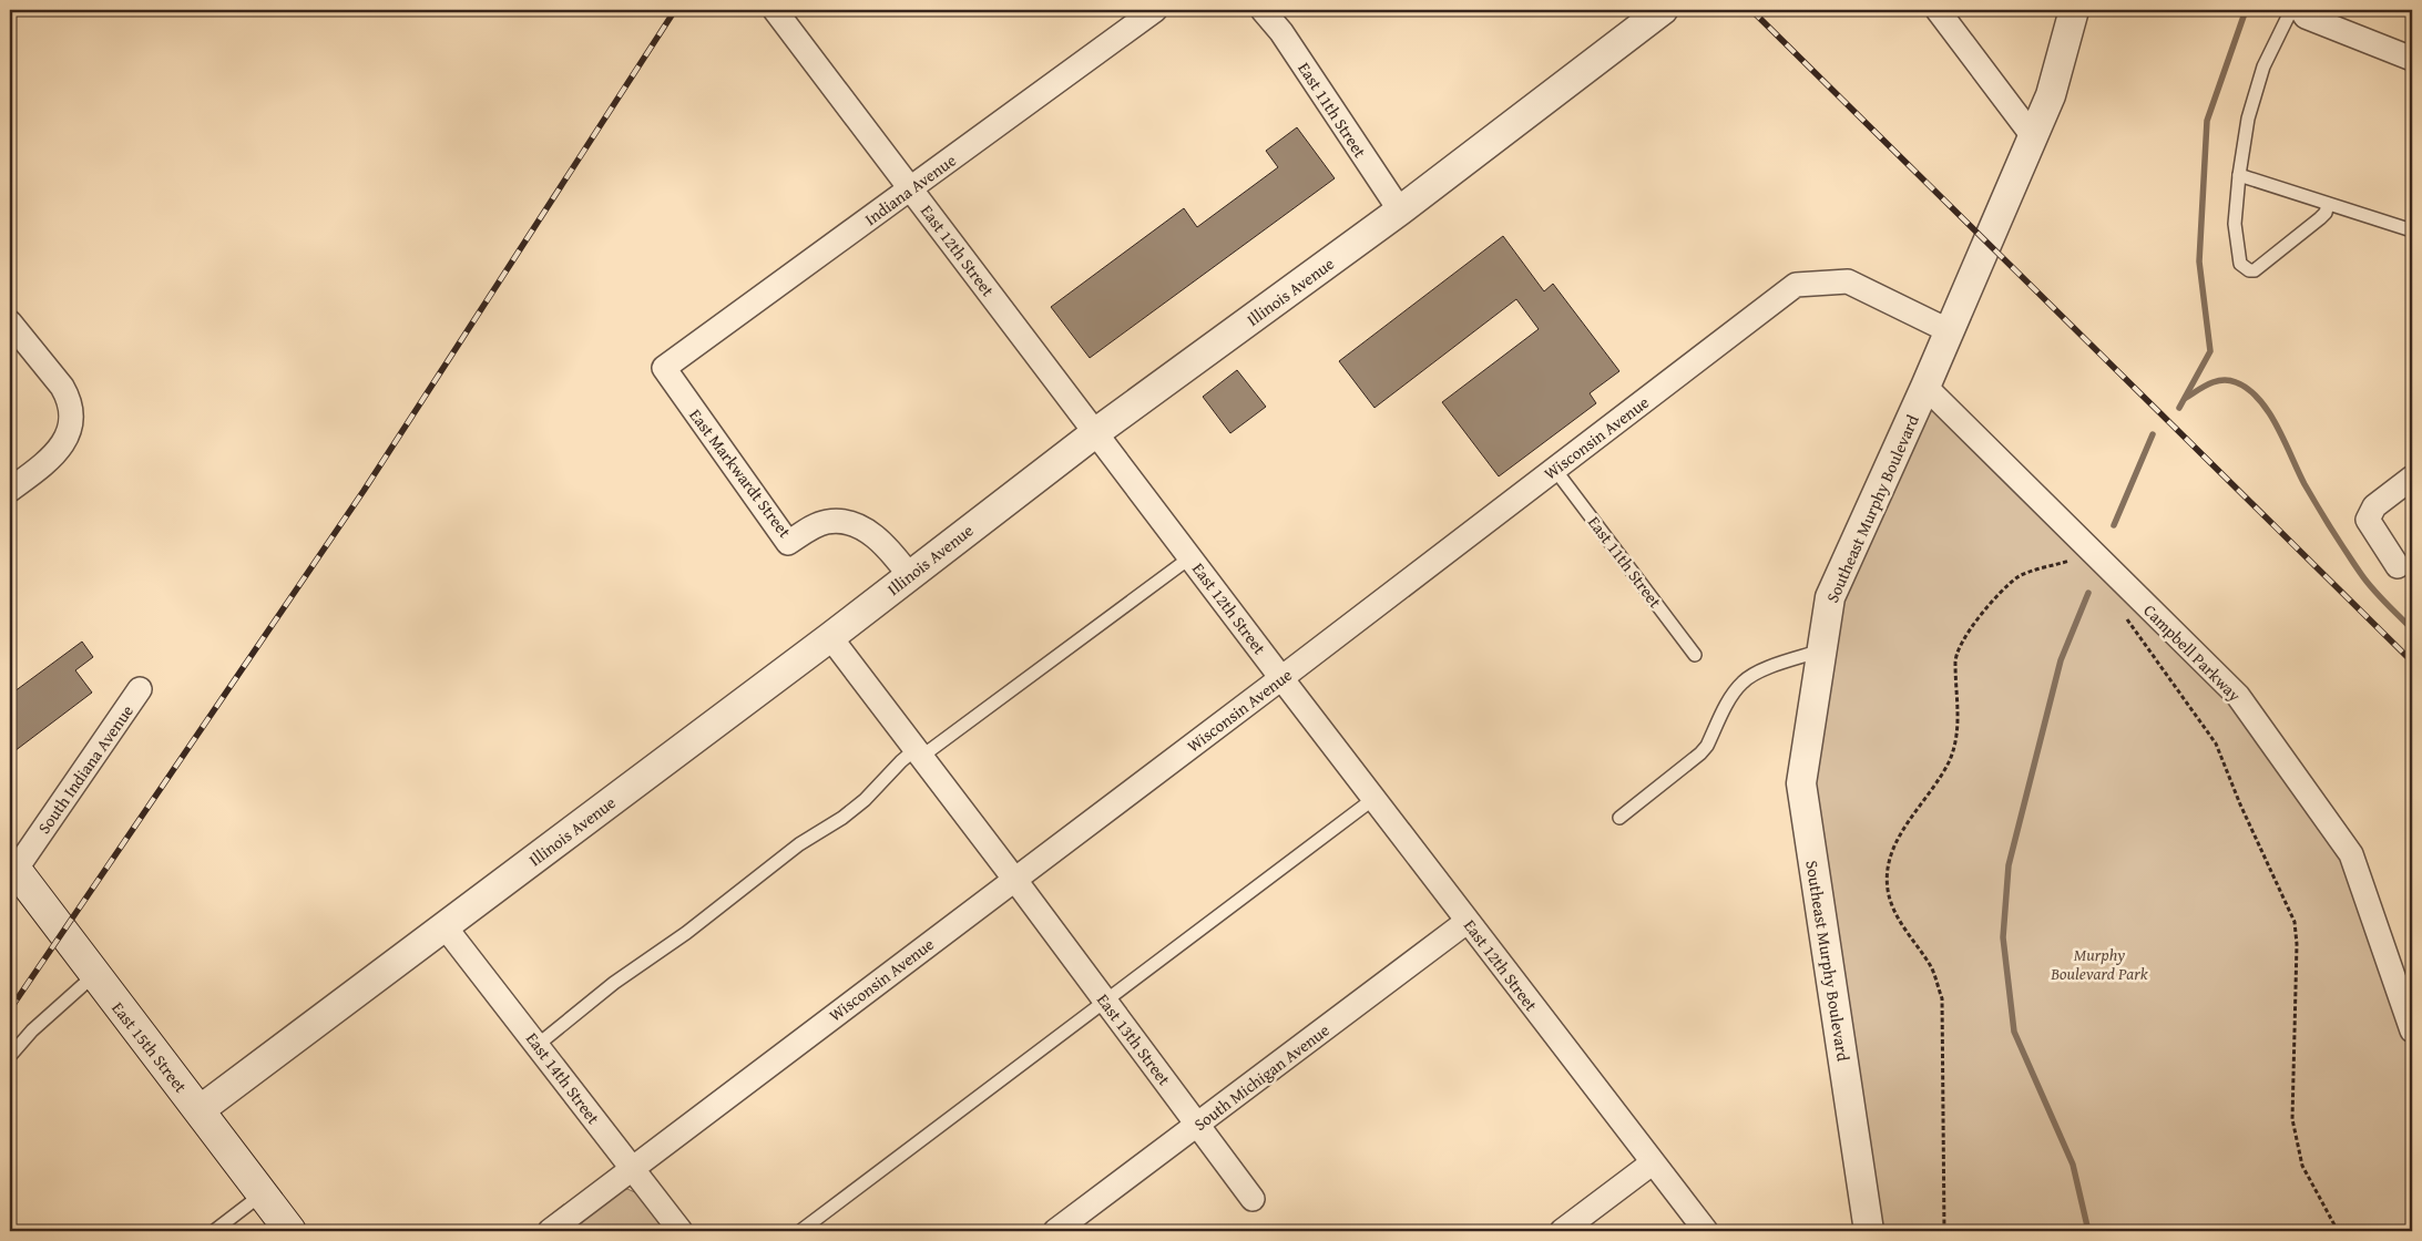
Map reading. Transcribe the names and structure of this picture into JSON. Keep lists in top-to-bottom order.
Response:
{
  "streets": {
    "main road": ["East 15th Street"],
    "street": [
      "East 11th Street",
      "Indiana Avenue",
      "East 12th Street",
      "Illinois Avenue",
      "Wisconsin Avenue",
      "East Markwardt Street",
      "Southeast Murphy Boulevard",
      "Campbell Parkway",
      "South Indiana Avenue",
      "East 13th Street",
      "South Michigan Avenue",
      "East 14th Street"
    ]
  },
  "crossings": [
    ["East 11th Street", "Illinois Avenue"],
    ["East 11th Street", "Wisconsin Avenue"],
    ["Indiana Avenue", "East 12th Street"],
    ["Indiana Avenue", "East Markwardt Street"],
    ["East 12th Street", "Illinois Avenue"],
    ["East 12th Street", "Wisconsin Avenue"],
    ["East 12th Street", "South Michigan Avenue"],
    ["Illinois Avenue", "East Markwardt Street"],
    ["Illinois Avenue", "East 15th Street"],
    ["Illinois Avenue", "East 14th Street"],
    ["Wisconsin Avenue", "Southeast Murphy Boulevard"],
    ["Wisconsin Avenue", "East 13th Street"],
    ["Wisconsin Avenue", "East 14th Street"],
    ["Southeast Murphy Boulevard", "Campbell Parkway"],
    ["South Indiana Avenue", "East 15th Street"],
    ["East 13th Street", "South Michigan Avenue"]
  ],
  "parks": ["Murphy Boulevard Park"]
}
